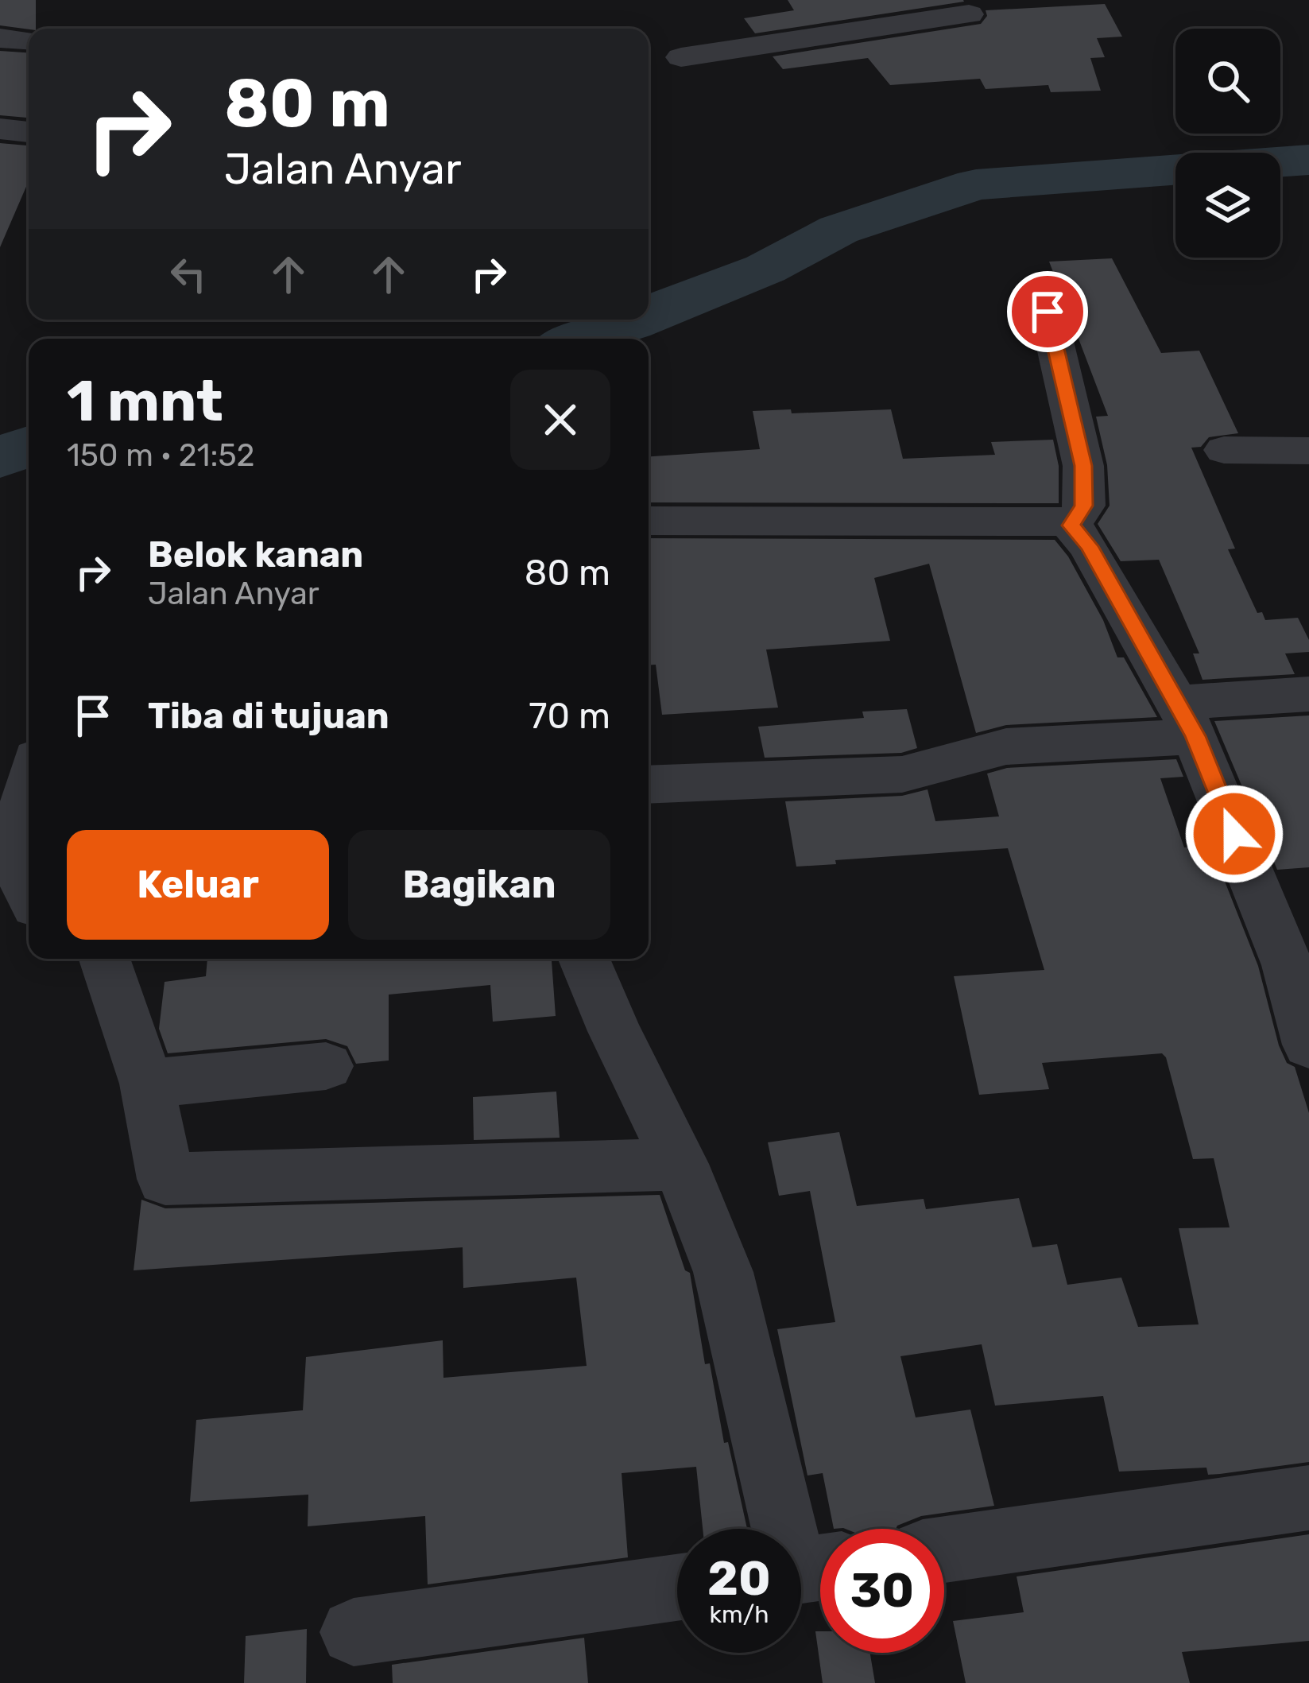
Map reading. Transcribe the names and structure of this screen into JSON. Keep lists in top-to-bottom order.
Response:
{
  "page": {
    "turn": ["80 m", "Jalan Anyar"],
    "heading": ["1 mnt", "150 m · 21:52"],
    "list": [
      {
        "name": "Belok kanan",
        "note": "Jalan Anyar",
        "value": "80 m"
      },
      {
        "name": "Tiba di tujuan",
        "value": "70 m"
      }
    ],
    "buttons": ["Keluar", "Bagikan"],
    "speed": "20 km/h",
    "limit": "30"
  }
}
